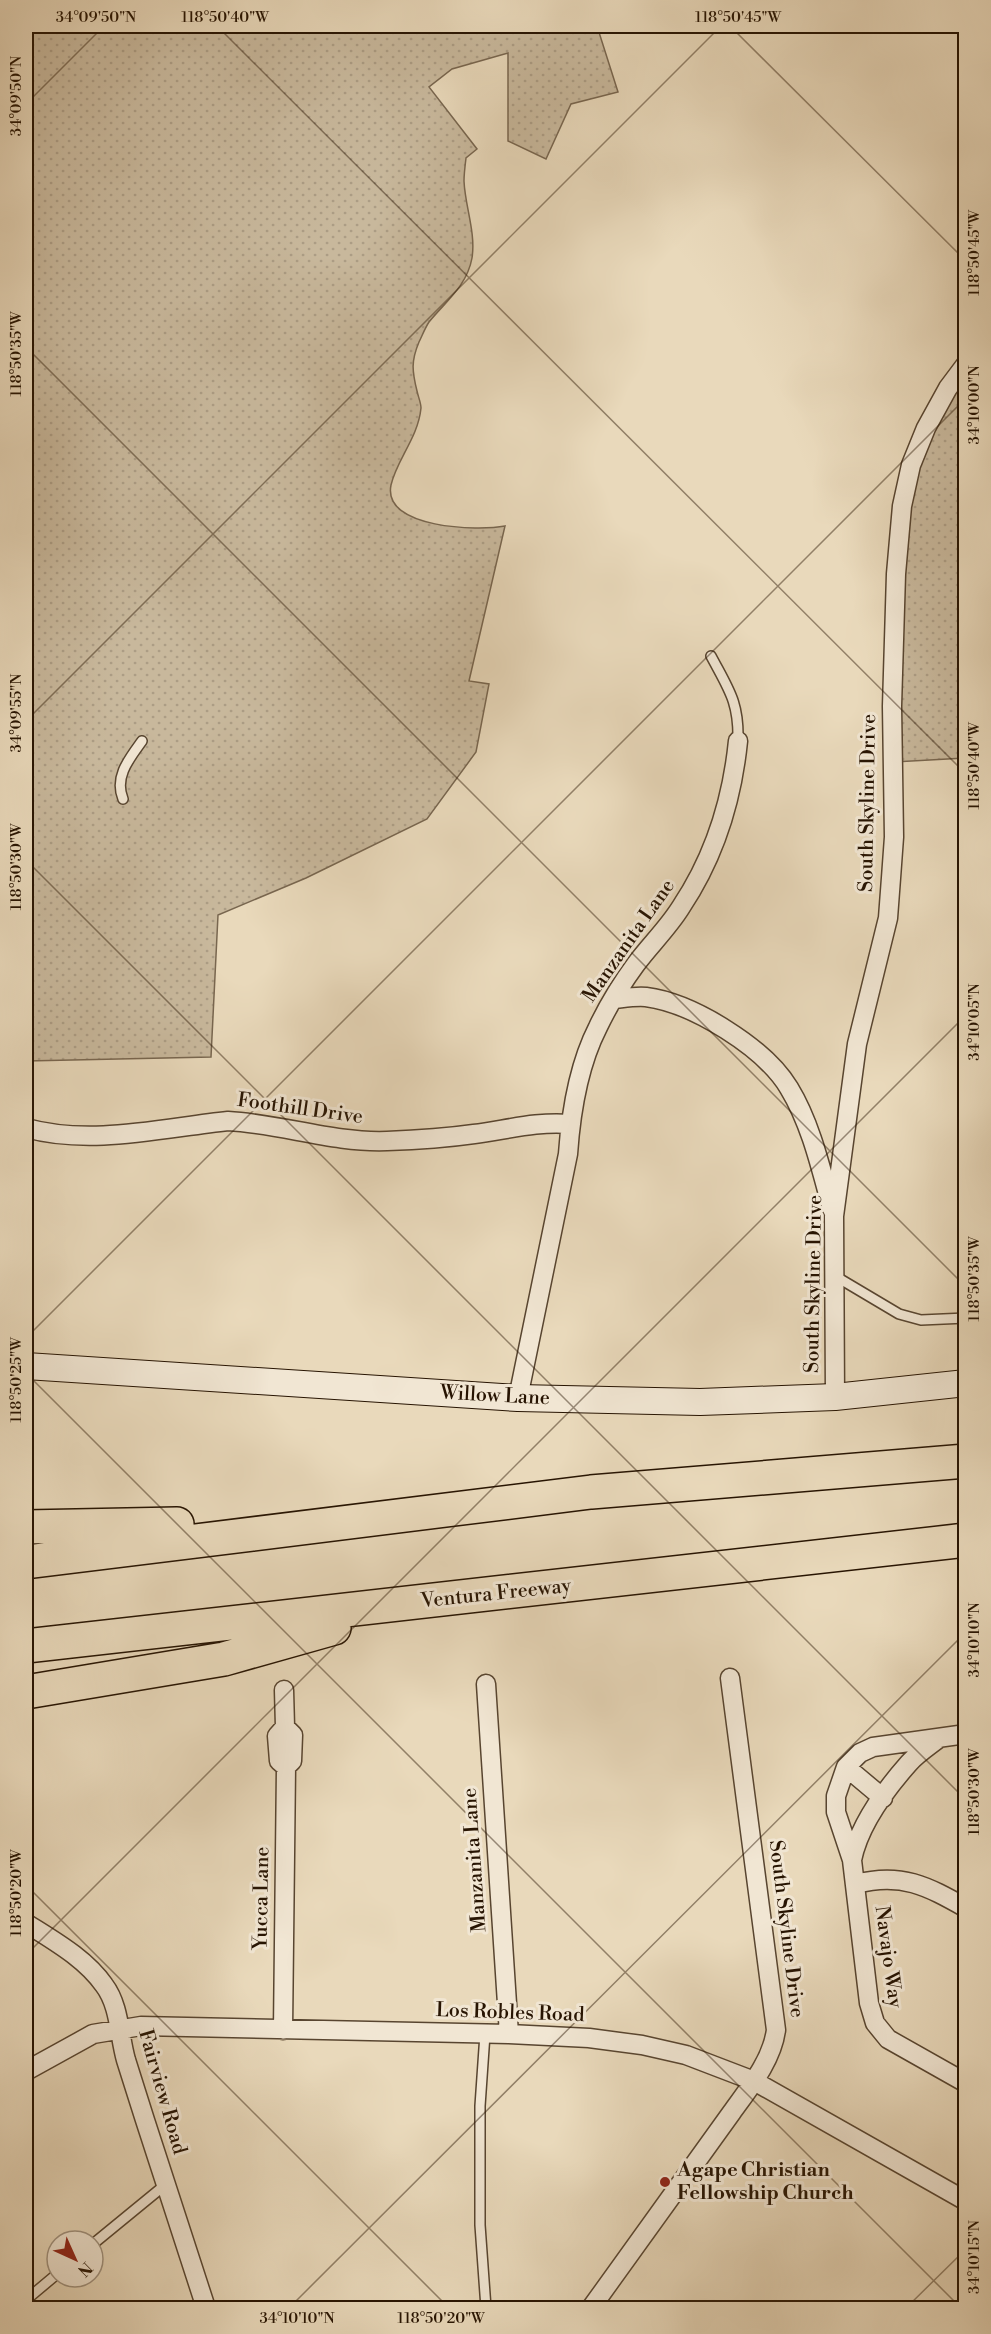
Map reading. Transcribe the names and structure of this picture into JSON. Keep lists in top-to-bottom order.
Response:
{
  "streets": {
    "highway": ["Ventura Freeway"],
    "street": [
      "South Skyline Drive",
      "Manzanita Lane",
      "Foothill Drive",
      "Willow Lane",
      "Yucca Lane",
      "Navajo Way",
      "Los Robles Road",
      "Fairview Road"
    ]
  },
  "crossings": [
    ["South Skyline Drive", "Willow Lane"],
    ["South Skyline Drive", "Los Robles Road"],
    ["Manzanita Lane", "Foothill Drive"],
    ["Manzanita Lane", "Willow Lane"],
    ["Manzanita Lane", "Los Robles Road"],
    ["Yucca Lane", "Los Robles Road"],
    ["Los Robles Road", "Fairview Road"]
  ],
  "places": ["Agape Christian Fellowship Church"],
  "north": "bottom right",
  "coordinates": [
    "34°09'50\"N",
    "118°50'40\"W",
    "118°50'45\"W",
    "118°50'35\"W",
    "34°10'00\"N",
    "34°09'55\"N",
    "118°50'30\"W",
    "34°10'05\"N",
    "118°50'25\"W",
    "34°10'10\"N",
    "118°50'20\"W",
    "34°10'15\"N"
  ]
}
